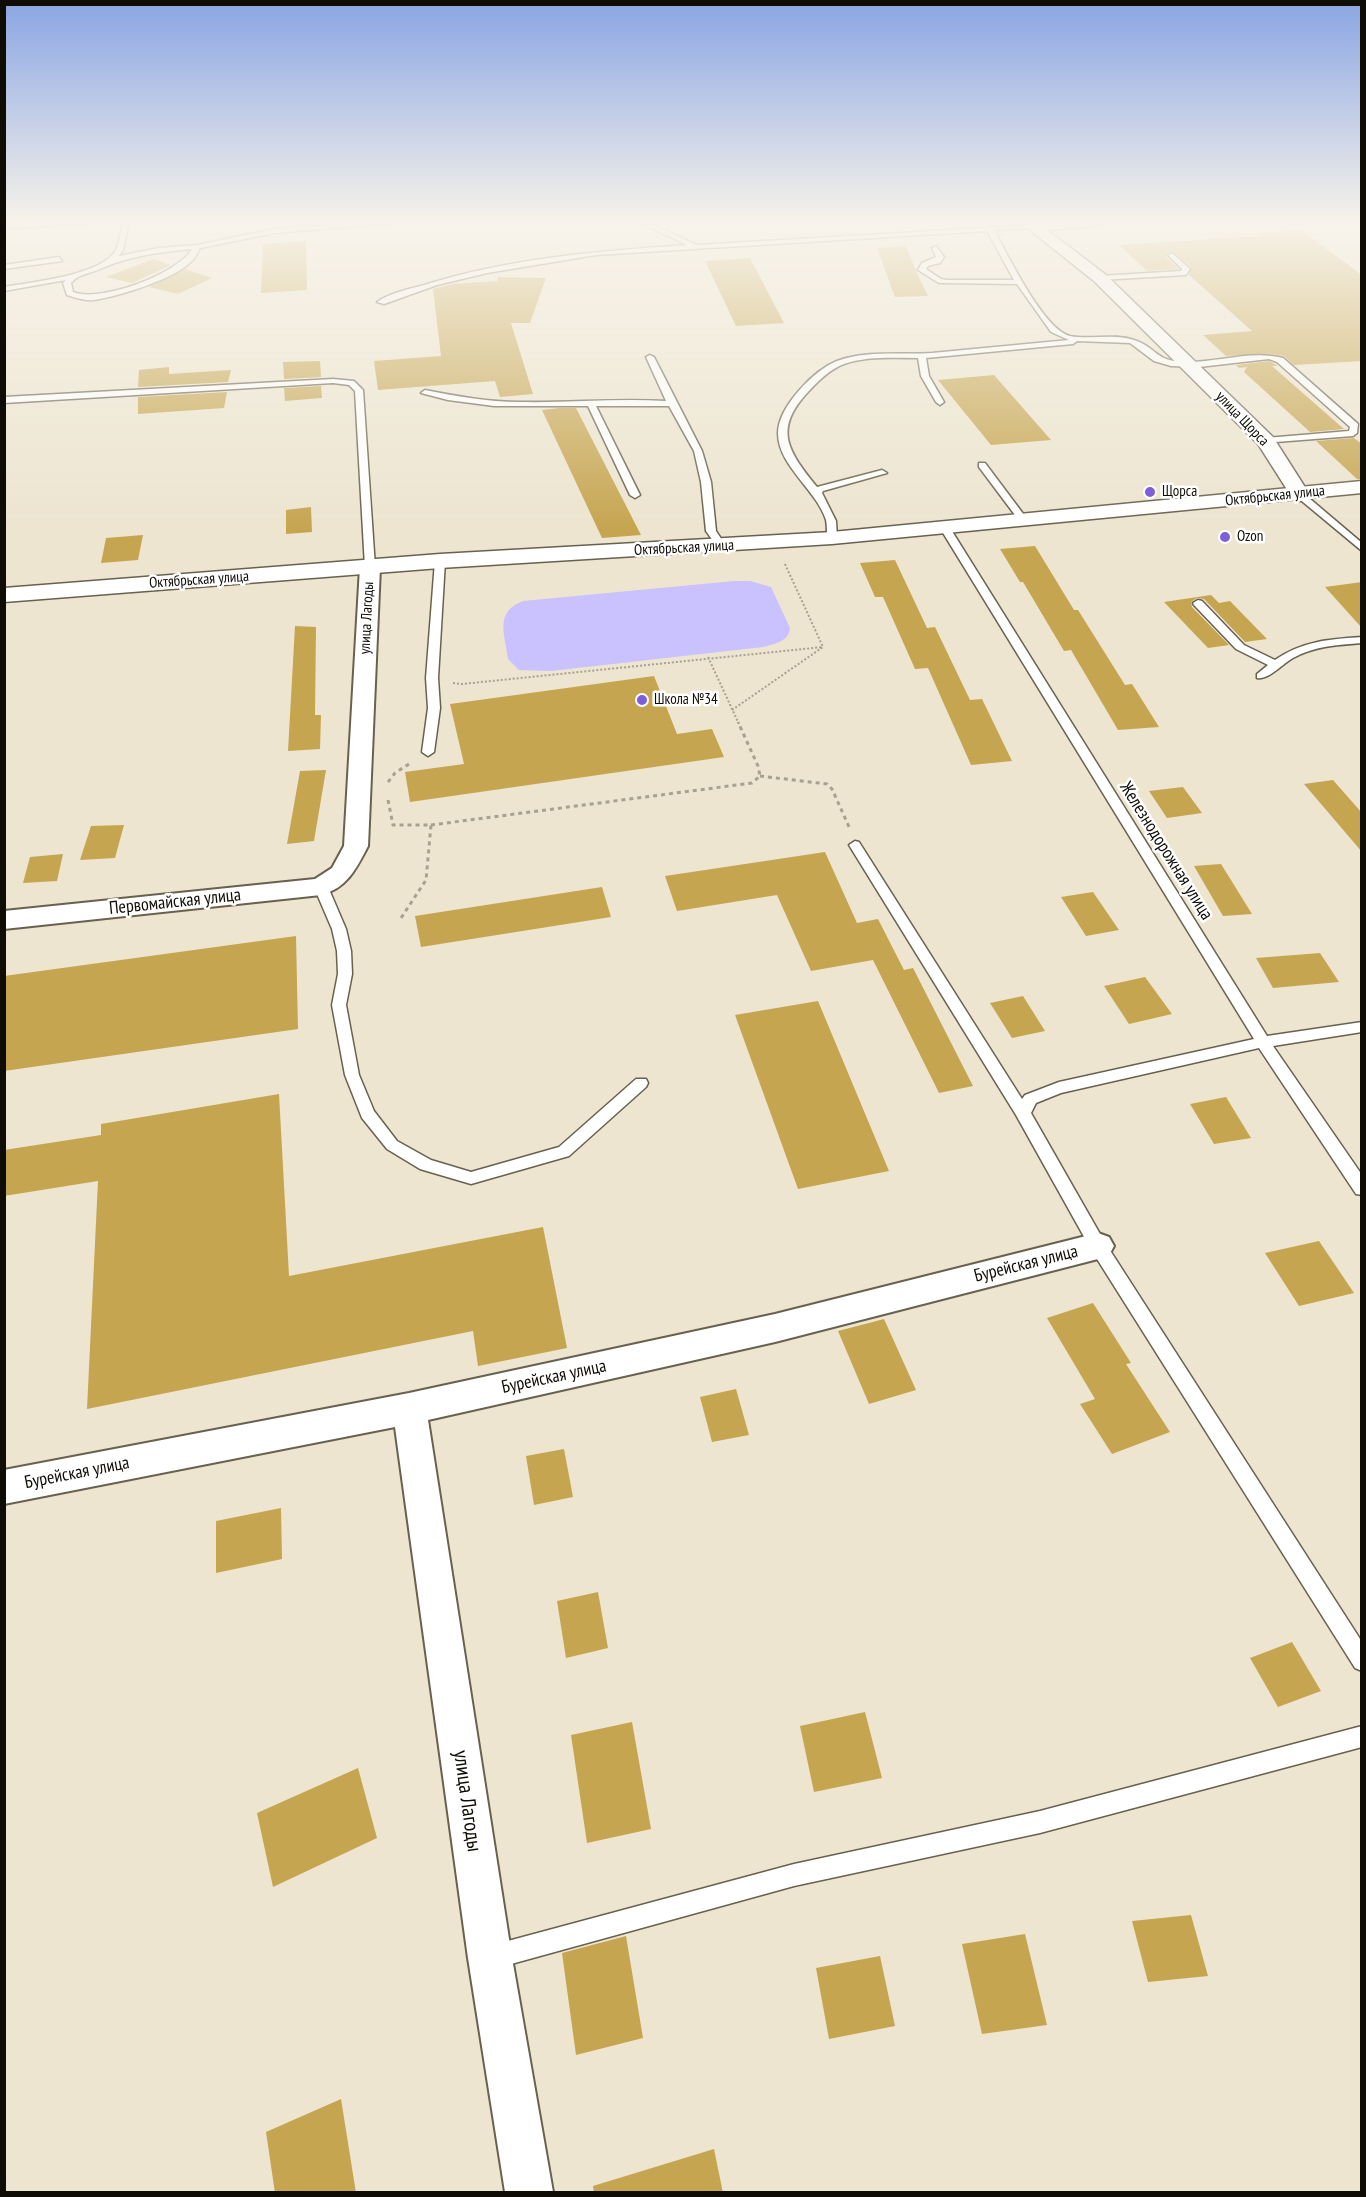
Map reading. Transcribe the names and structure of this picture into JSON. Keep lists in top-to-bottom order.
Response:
{
  "streets": {
    "main road": ["улица Щорса", "Октябрьская улица"],
    "street": ["улица Лагоды", "Первомайская улица", "Бурейская улица"],
    "lane": ["Железнодорожная улица"]
  },
  "crossings": [
    ["улица Щорса", "Октябрьская улица"],
    ["Октябрьская улица", "улица Лагоды"],
    ["Октябрьская улица", "Железнодорожная улица"],
    ["улица Лагоды", "Первомайская улица"],
    ["улица Лагоды", "Бурейская улица"]
  ],
  "places": ["Щорса", "Ozon", "Школа №34"]
}
